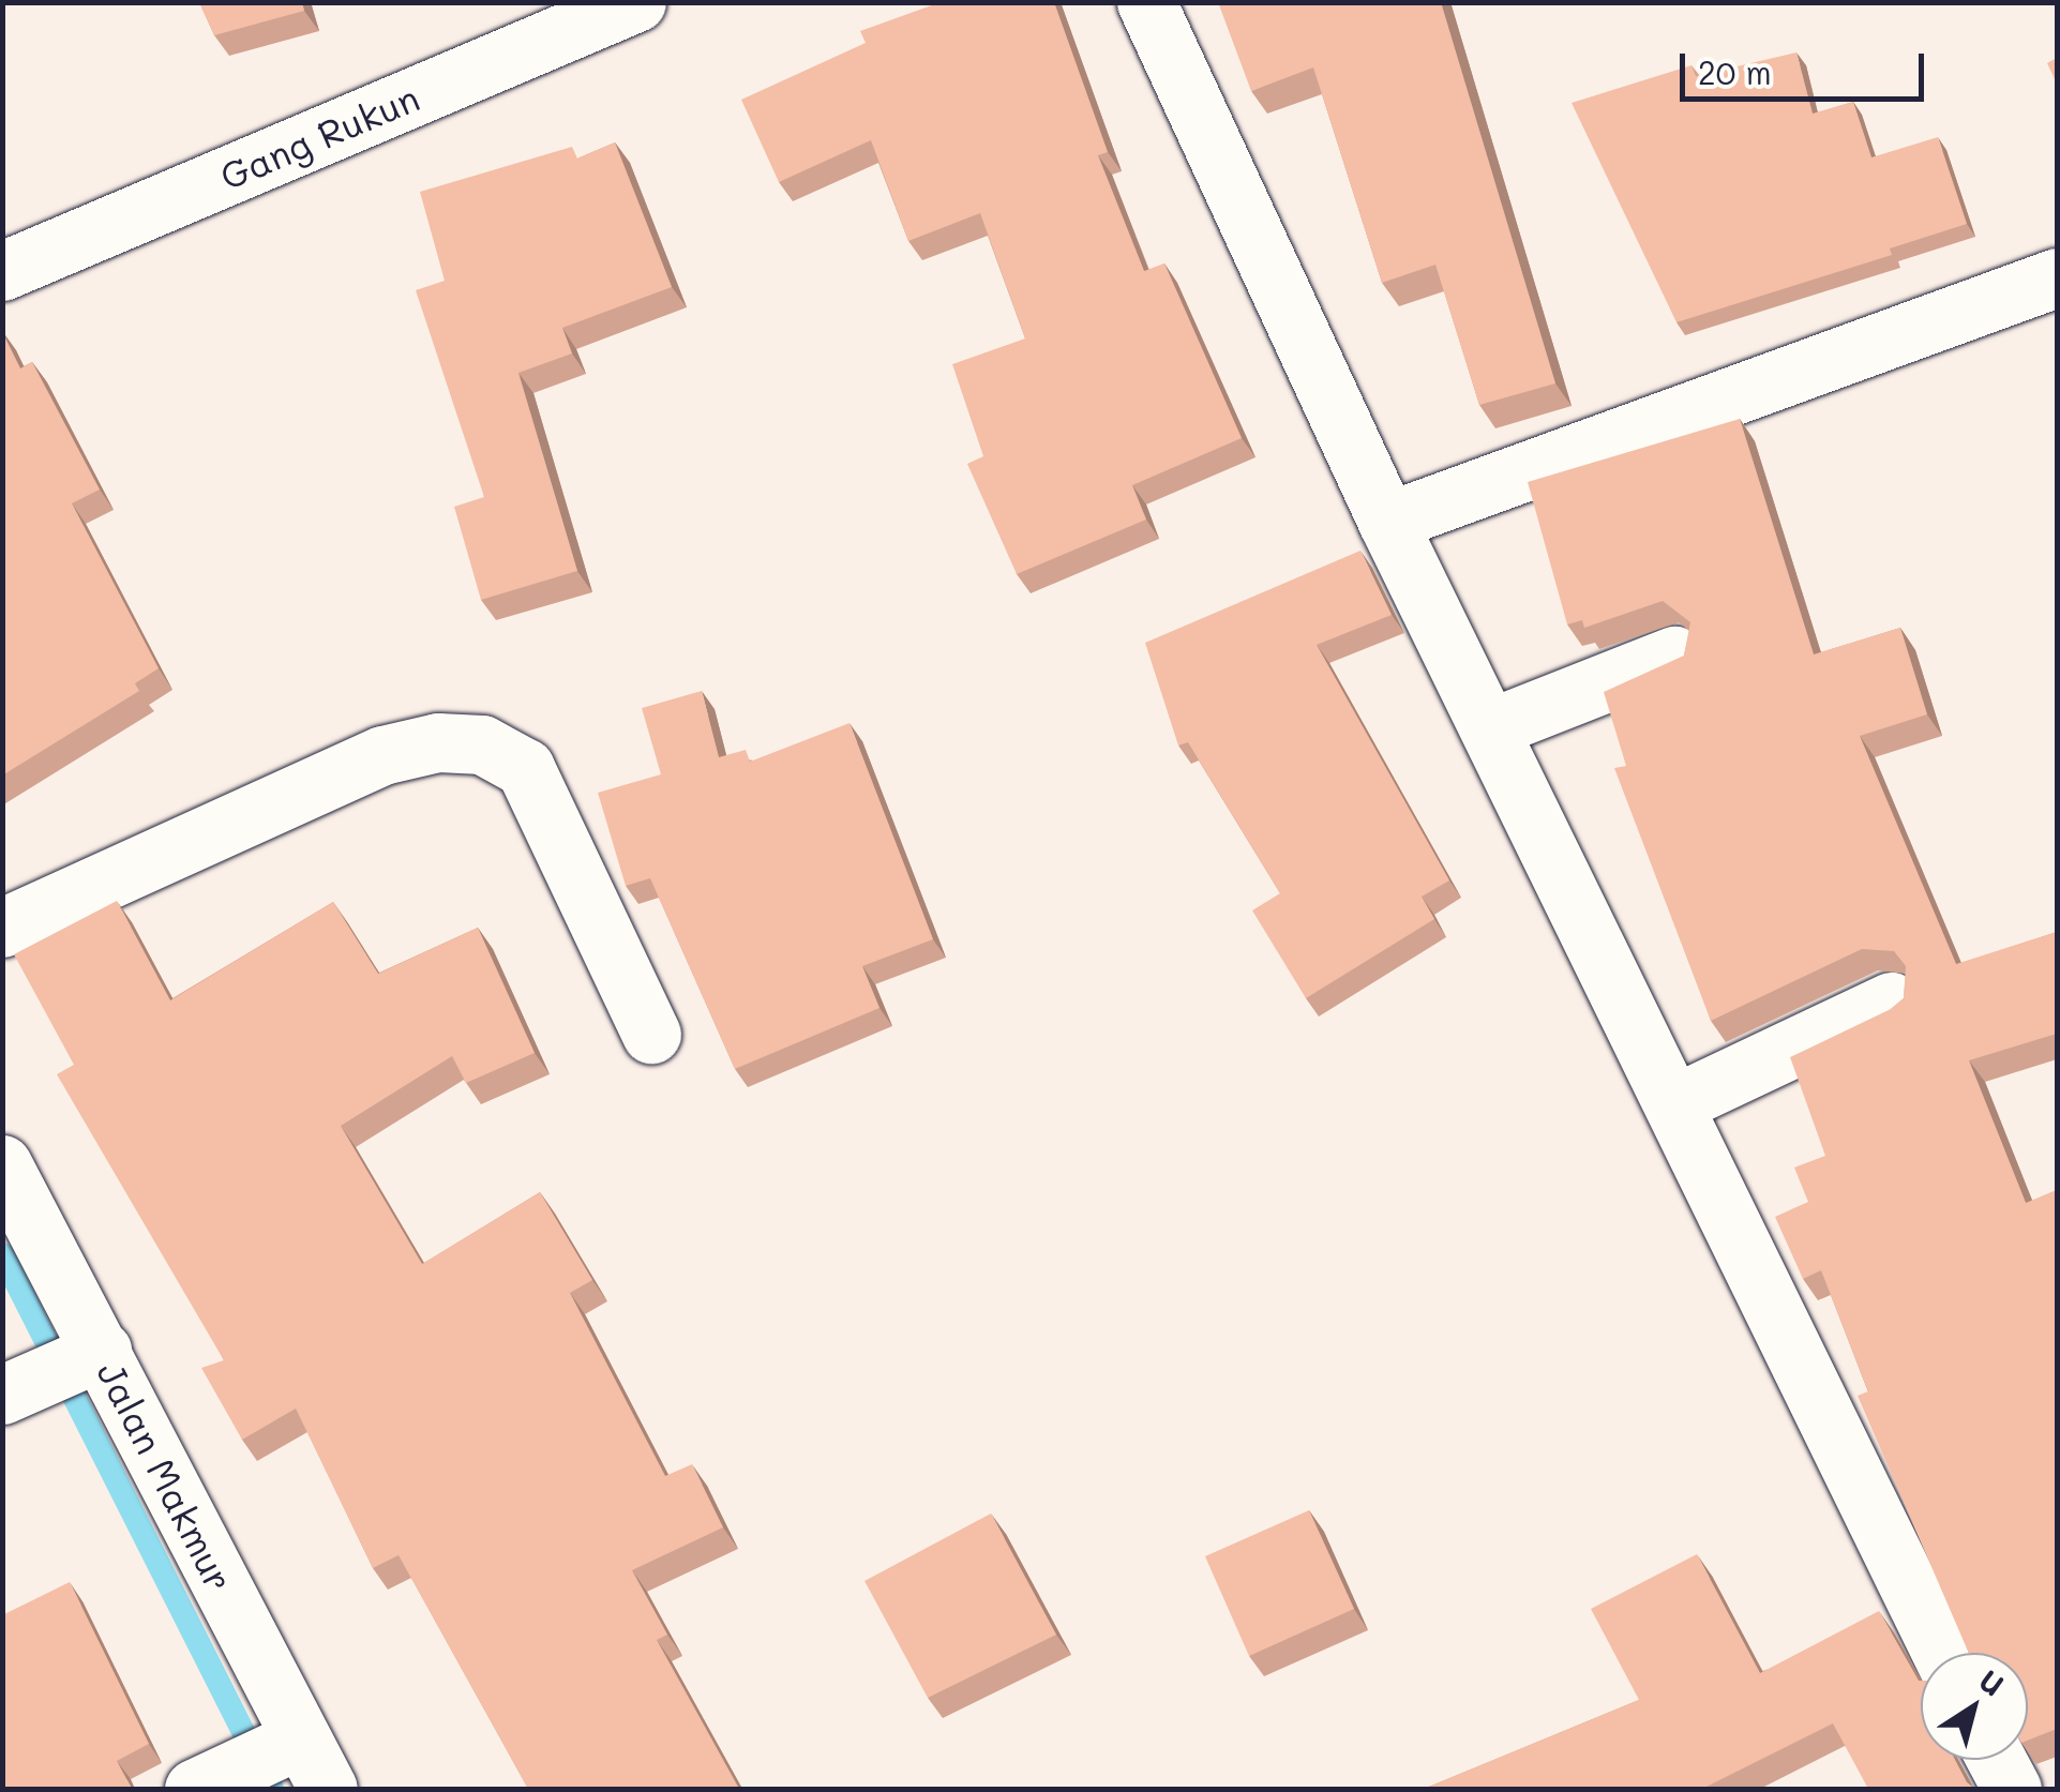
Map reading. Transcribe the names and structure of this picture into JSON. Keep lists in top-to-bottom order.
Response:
{
  "streets": {
    "street": ["Gang Rukun", "Jalan Makmur"]
  },
  "scale_bar": "20 m",
  "north": "top right"
}
